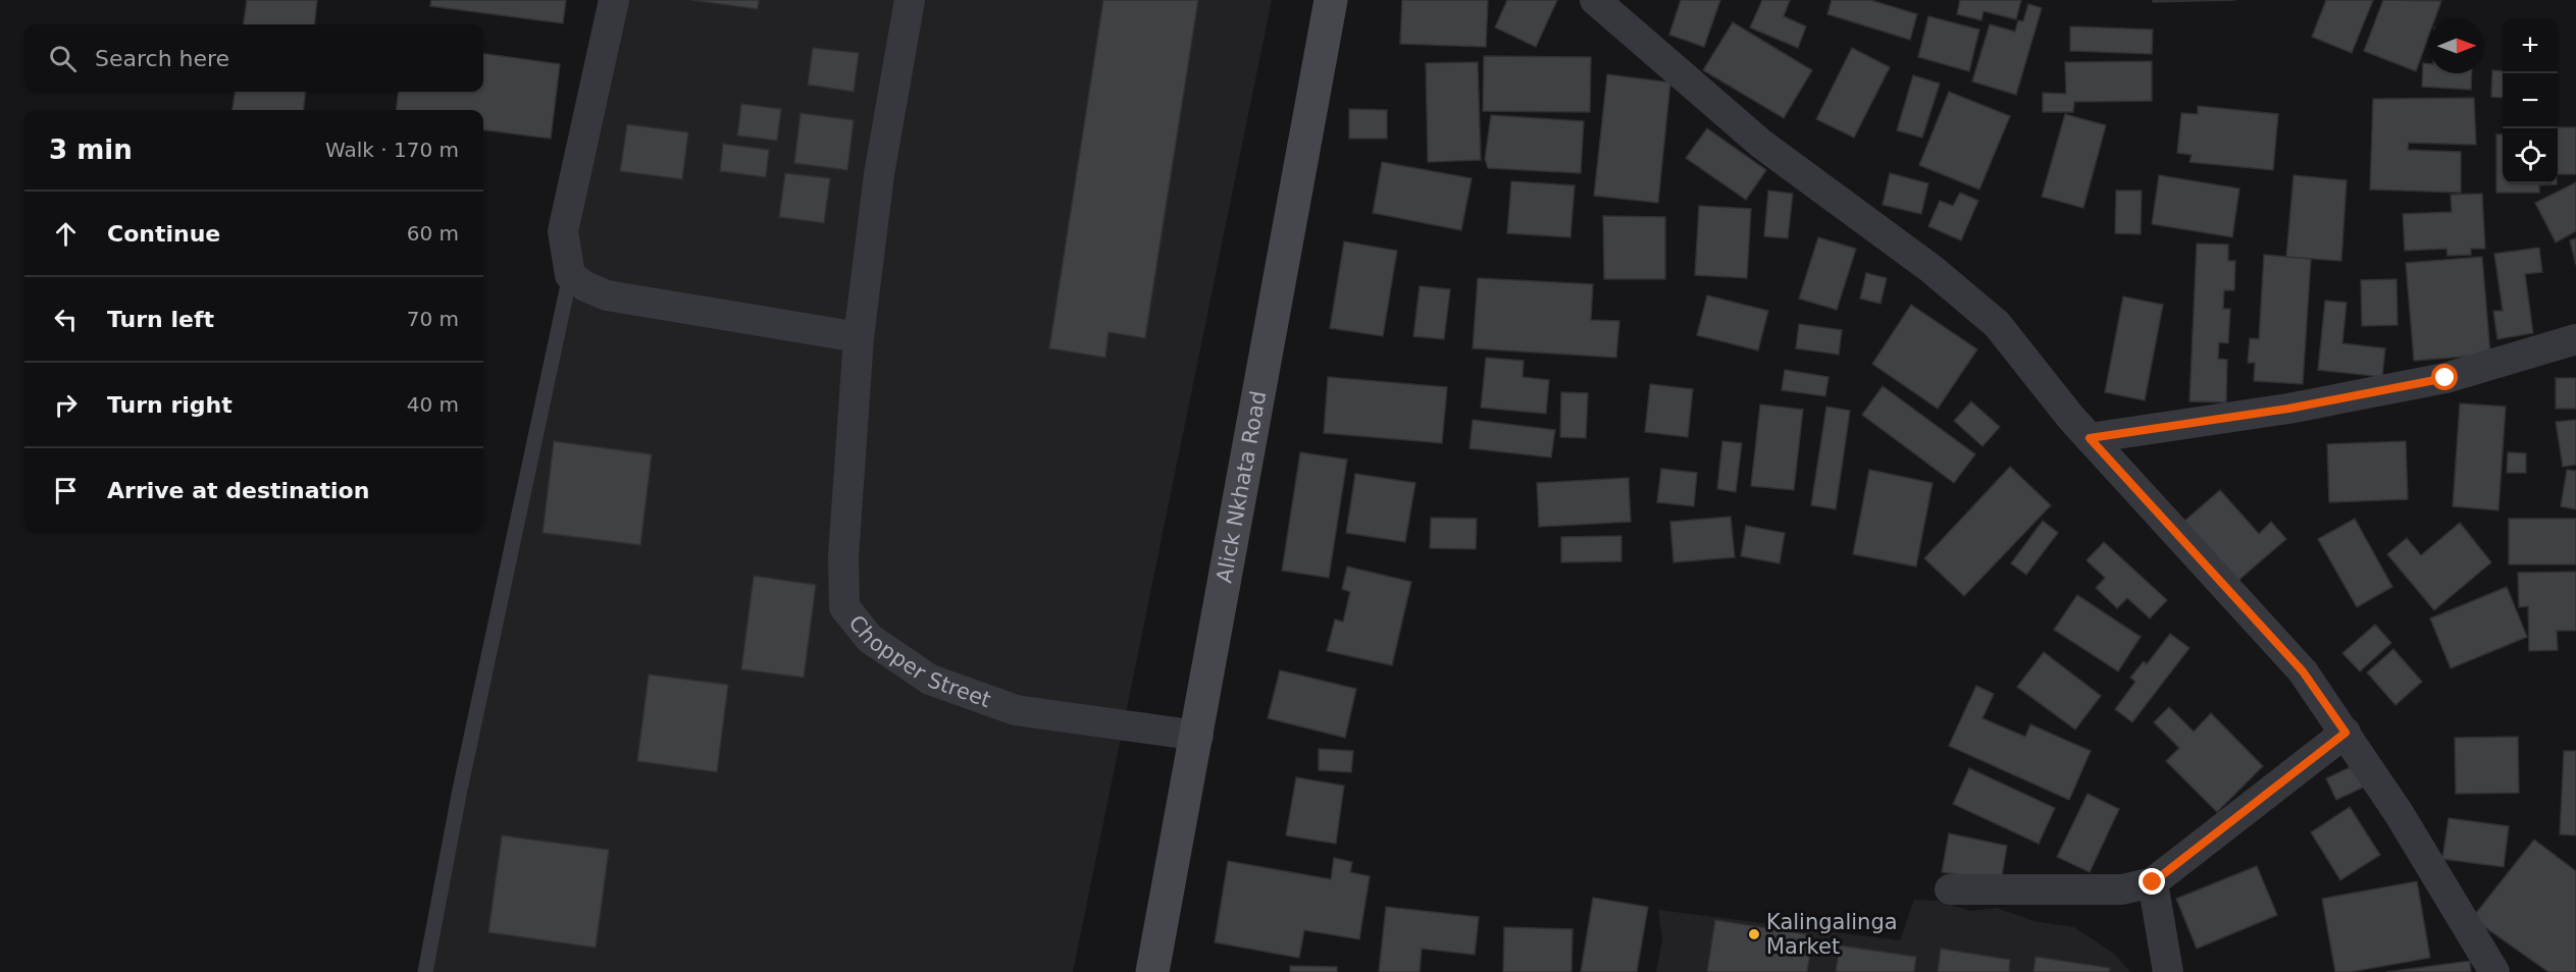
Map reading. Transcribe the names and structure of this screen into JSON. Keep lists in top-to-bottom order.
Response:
{
  "streets": {
    "main road": ["Alick Nkhata Road"],
    "street": ["Chopper Street"]
  },
  "crossings": [
    ["Alick Nkhata Road", "Chopper Street"]
  ],
  "places": ["Kalingalinga Market"],
  "north": "right",
  "page": {
    "map_buttons": ["+", "−"],
    "search": "Search here",
    "heading": ["3 min", "Walk · 170 m"],
    "list": [
      ["Continue", "60 m"],
      ["Turn left", "70 m"],
      ["Turn right", "40 m"],
      "Arrive at destination"
    ]
  }
}
